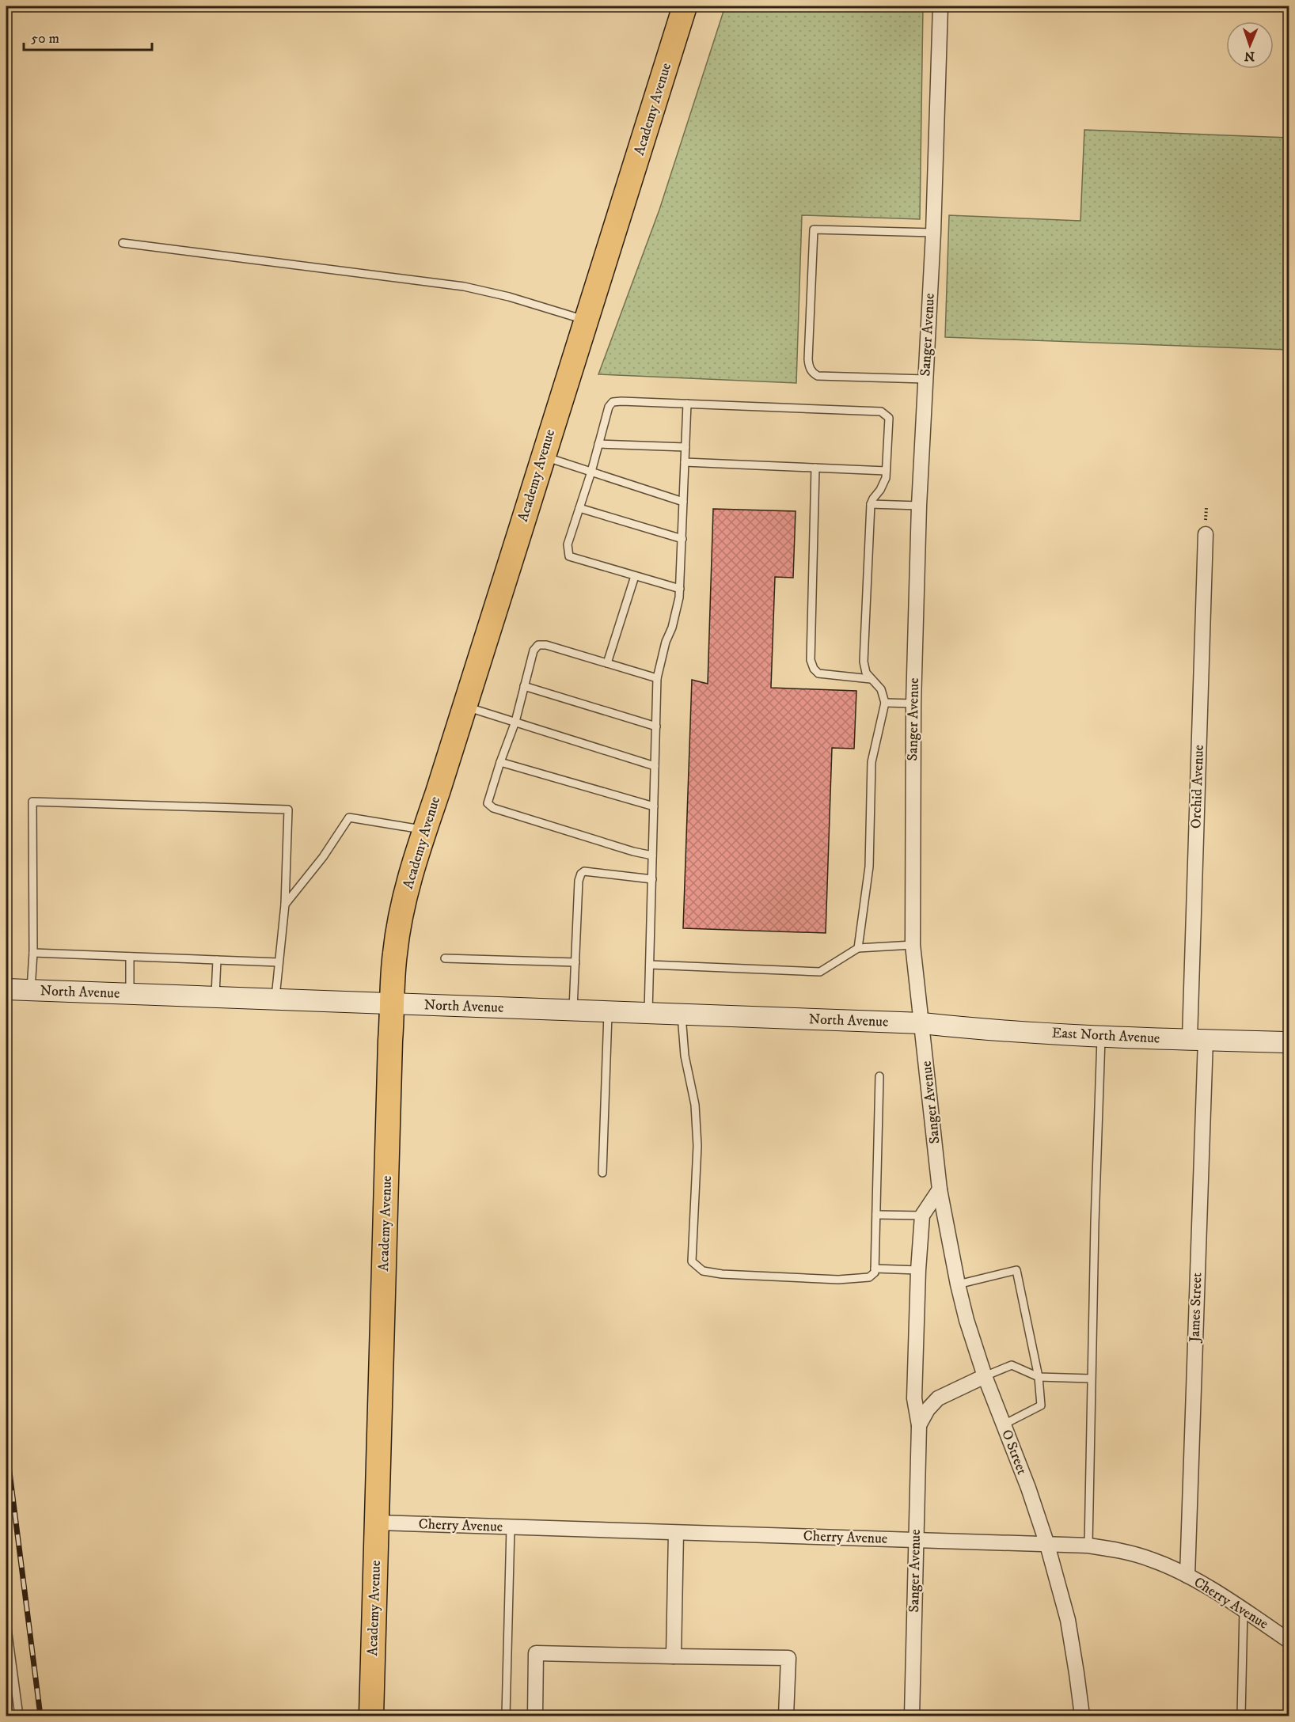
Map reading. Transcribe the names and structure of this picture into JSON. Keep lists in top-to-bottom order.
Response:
{
  "streets": {
    "main road": ["Academy Avenue"],
    "street": [
      "Sanger Avenue",
      "Orchid Avenue",
      "North Avenue",
      "East North Avenue",
      "James Street",
      "O Street",
      "Cherry Avenue"
    ]
  },
  "crossings": [
    ["Academy Avenue", "North Avenue"],
    ["Academy Avenue", "Cherry Avenue"],
    ["Sanger Avenue", "North Avenue"],
    ["Sanger Avenue", "East North Avenue"],
    ["Sanger Avenue", "O Street"],
    ["Sanger Avenue", "Cherry Avenue"],
    ["Orchid Avenue", "East North Avenue"],
    ["Orchid Avenue", "James Street"],
    ["North Avenue", "East North Avenue"],
    ["East North Avenue", "James Street"],
    ["James Street", "Cherry Avenue"],
    ["O Street", "Cherry Avenue"]
  ],
  "scale_bar": "50 m",
  "north": "bottom"
}
